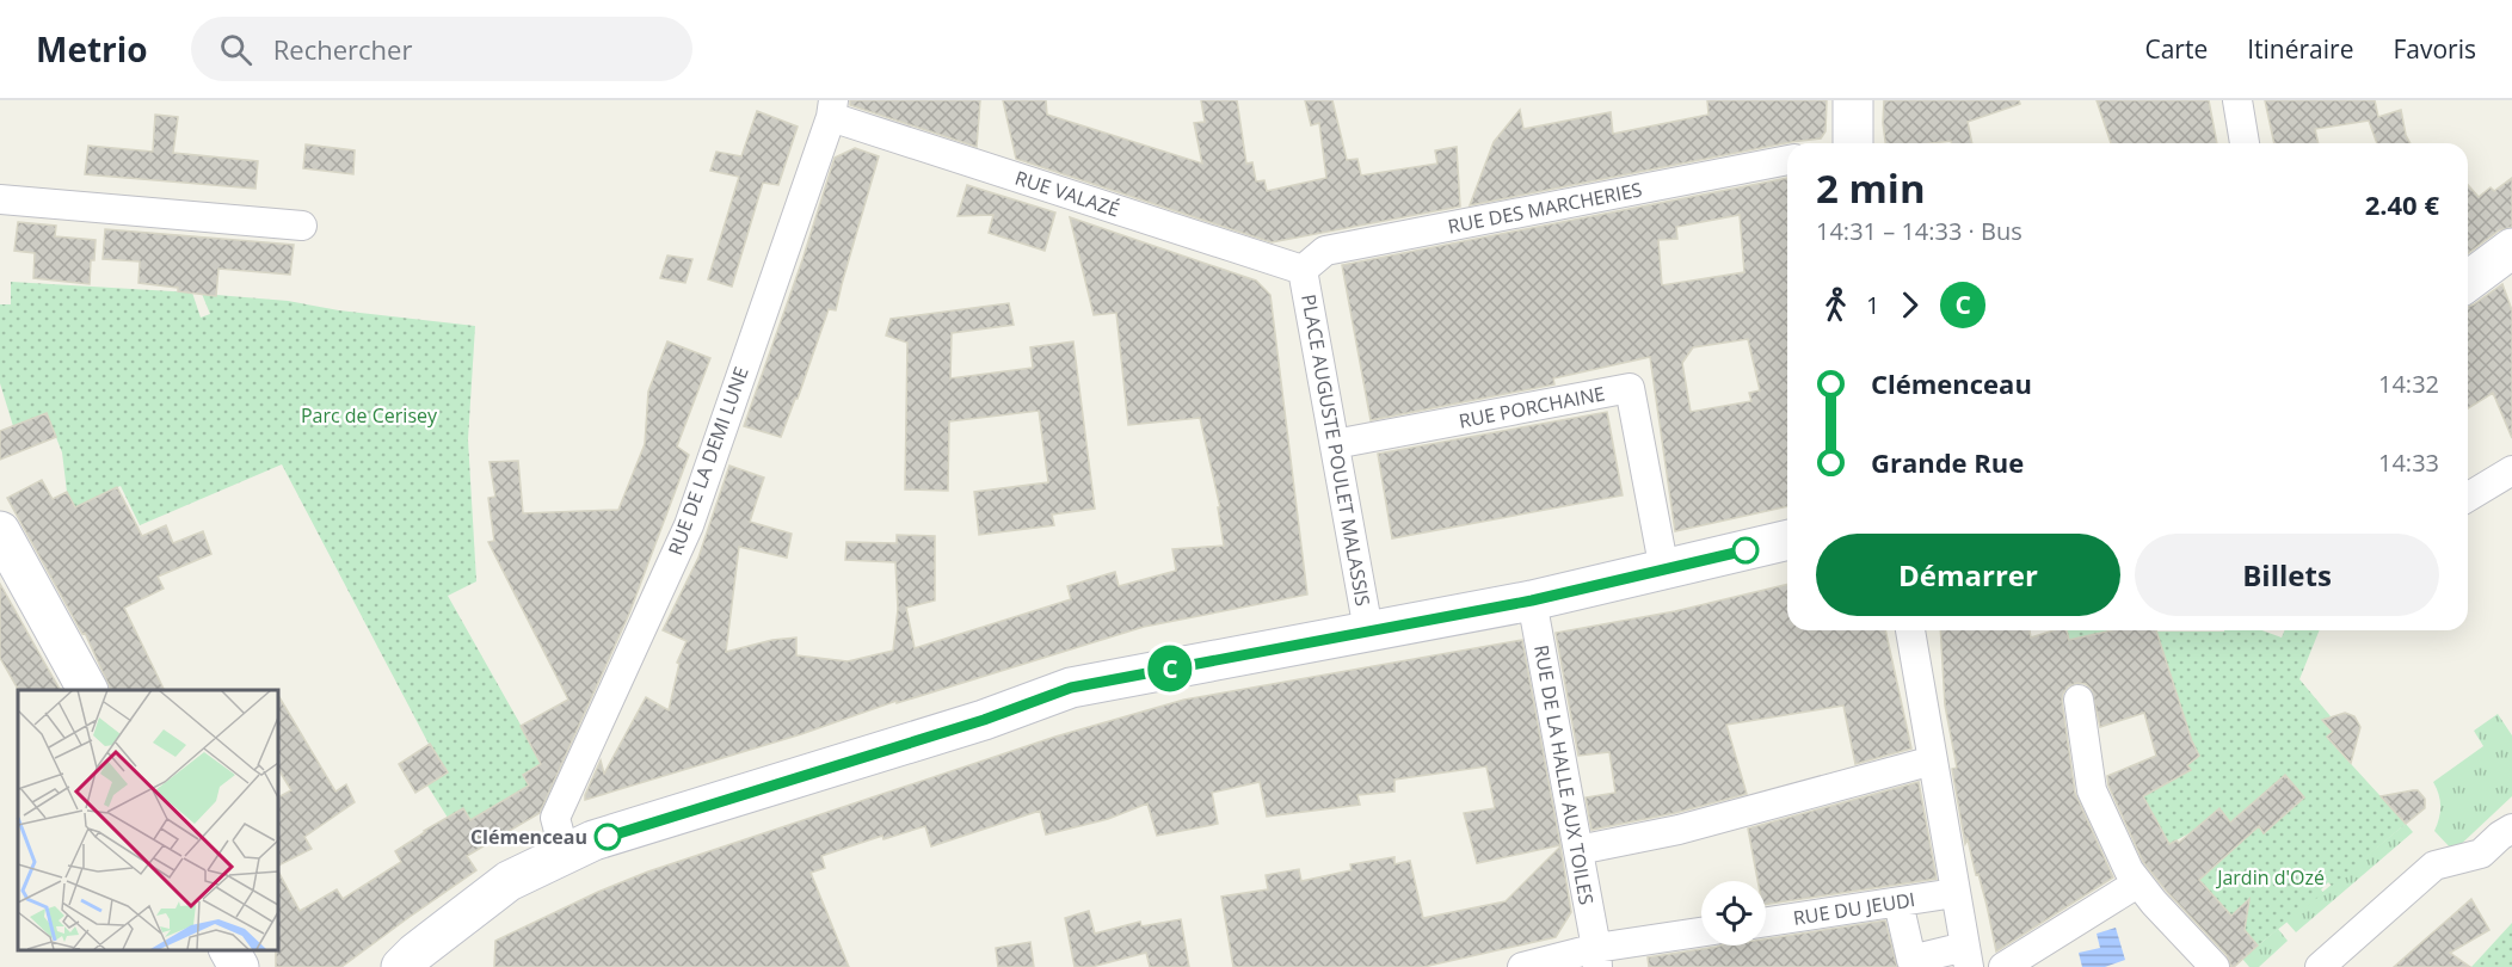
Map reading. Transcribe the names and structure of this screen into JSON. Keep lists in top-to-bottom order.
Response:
{
  "streets": {
    "street": [
      "RUE VALAZÉ",
      "RUE DES MARCHERIES",
      "RUE PORCHAINE",
      "PLACE AUGUSTE POULET MALASSIS",
      "RUE DE LA DEMI LUNE",
      "RUE DE LA HALLE AUX TOILES",
      "RUE DU JEUDI"
    ]
  },
  "crossings": [
    ["RUE VALAZÉ", "RUE DES MARCHERIES"],
    ["RUE VALAZÉ", "PLACE AUGUSTE POULET MALASSIS"],
    ["RUE VALAZÉ", "RUE DE LA DEMI LUNE"],
    ["RUE DES MARCHERIES", "PLACE AUGUSTE POULET MALASSIS"],
    ["RUE PORCHAINE", "PLACE AUGUSTE POULET MALASSIS"]
  ],
  "parks": ["Parc de Cerisey", "Jardin d'Ozé"],
  "places": ["Clémenceau"],
  "lines": ["bus line C"],
  "page": {
    "header": "Metrio",
    "search": "Rechercher",
    "nav": ["Carte", "Itinéraire", "Favoris"],
    "on_map": "C",
    "heading": ["2 min", "14:31 – 14:33 · Bus", "2.40 €"],
    "legs": ["1", "C"],
    "list": [
      {
        "name": "Clémenceau",
        "value": "14:32"
      },
      {
        "name": "Grande Rue",
        "value": "14:33"
      }
    ],
    "buttons": ["Démarrer", "Billets"]
  }
}
